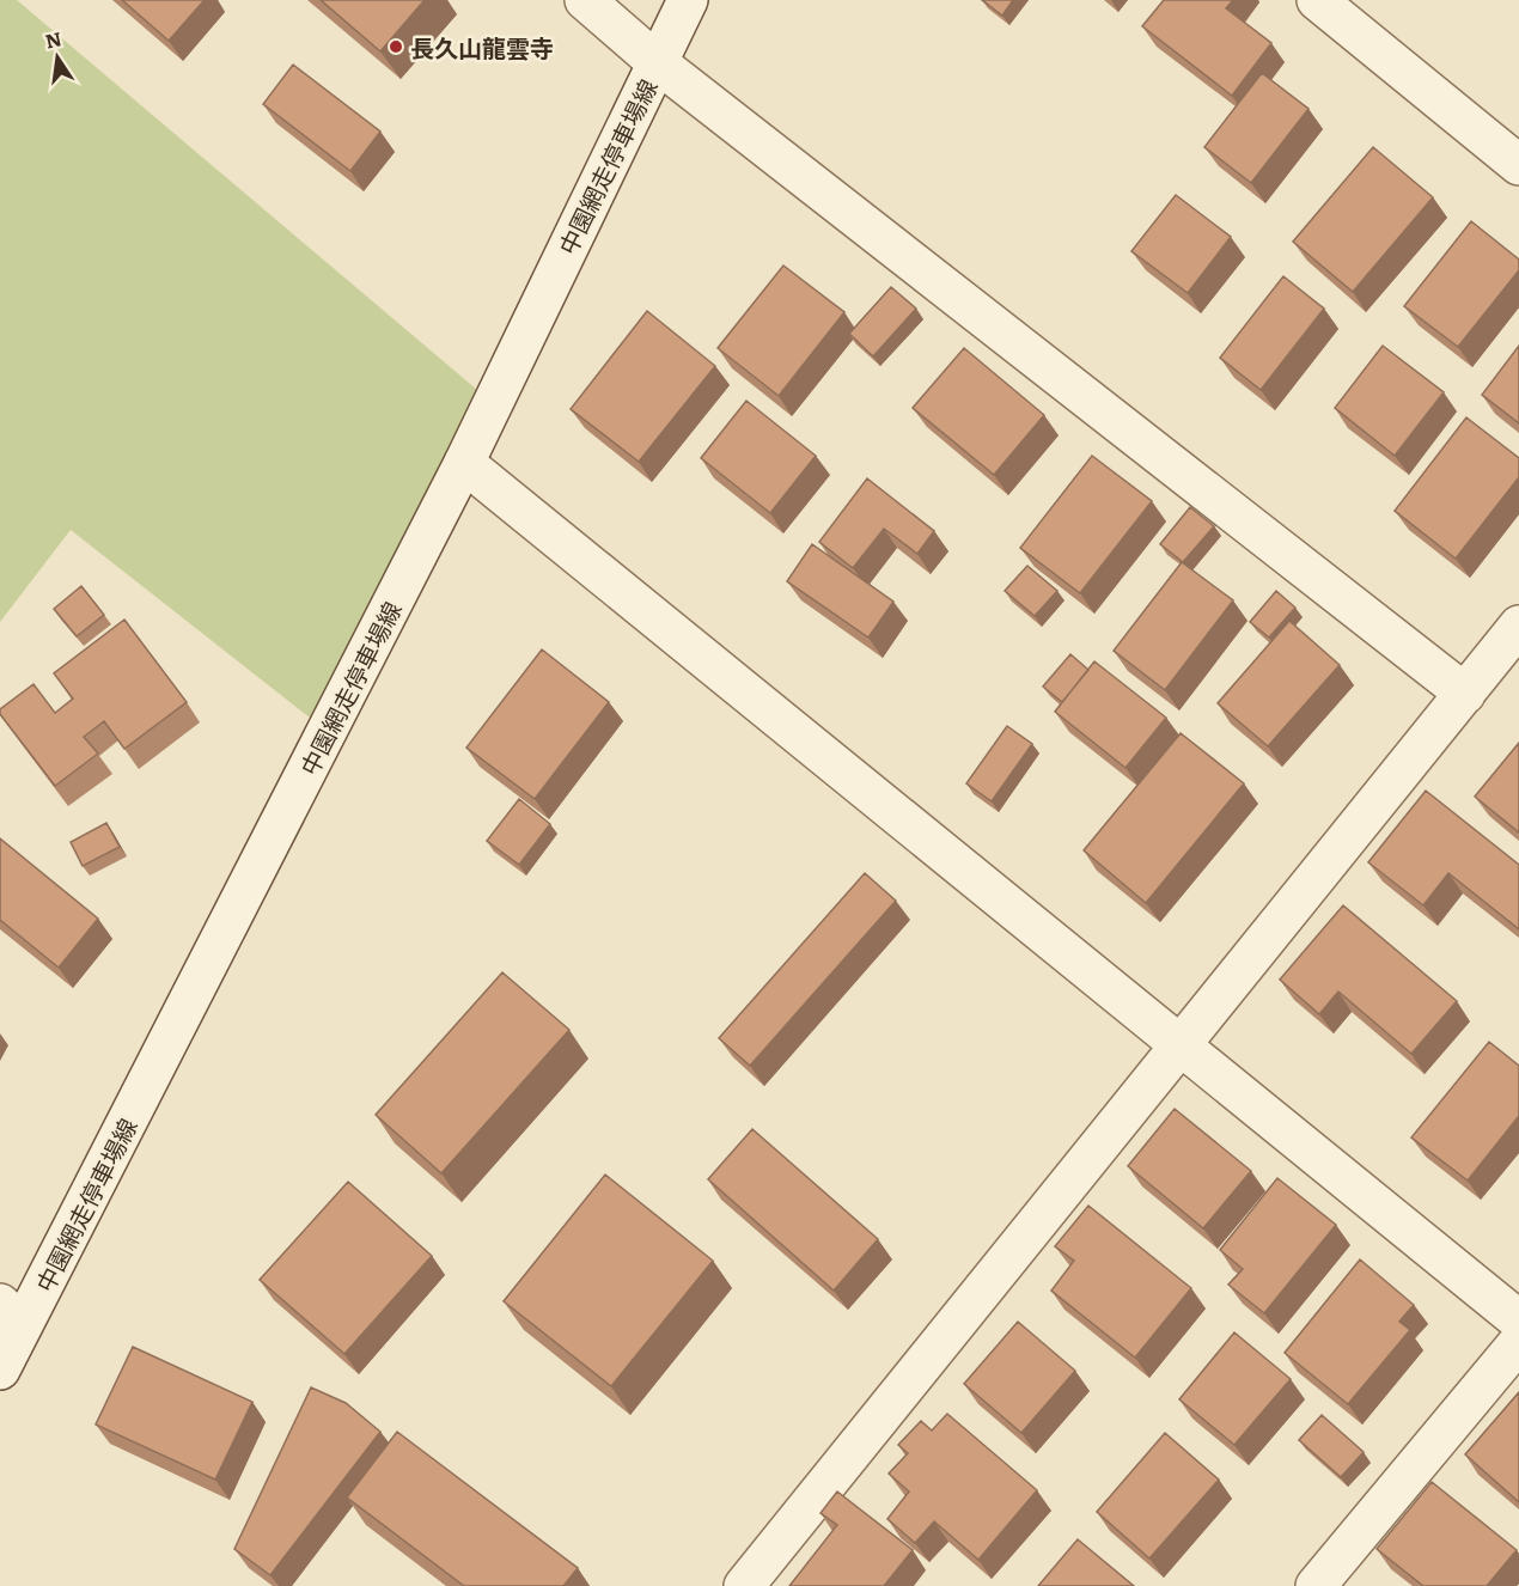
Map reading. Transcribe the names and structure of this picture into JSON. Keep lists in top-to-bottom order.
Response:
{
  "streets": {
    "street": ["中園網走停車場線"]
  },
  "places": ["長久山龍雲寺"],
  "north": "top"
}
